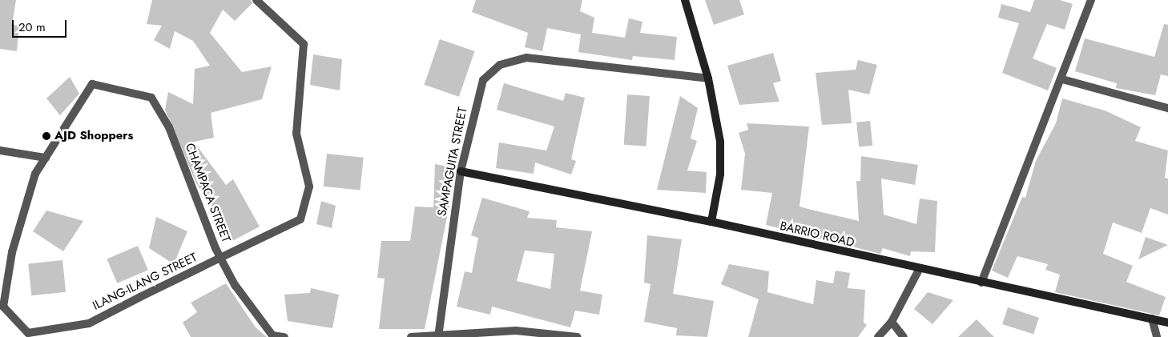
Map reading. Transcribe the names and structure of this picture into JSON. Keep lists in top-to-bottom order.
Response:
{
  "streets": {
    "street": [
      "SAMPAGUITA STREET",
      "CHAMPACA STREET",
      "BARRIO ROAD",
      "ILANG-ILANG STREET"
    ]
  },
  "crossings": [
    ["SAMPAGUITA STREET", "BARRIO ROAD"],
    ["CHAMPACA STREET", "ILANG-ILANG STREET"]
  ],
  "places": ["AJD Shoppers"],
  "scale_bar": "20 m"
}
